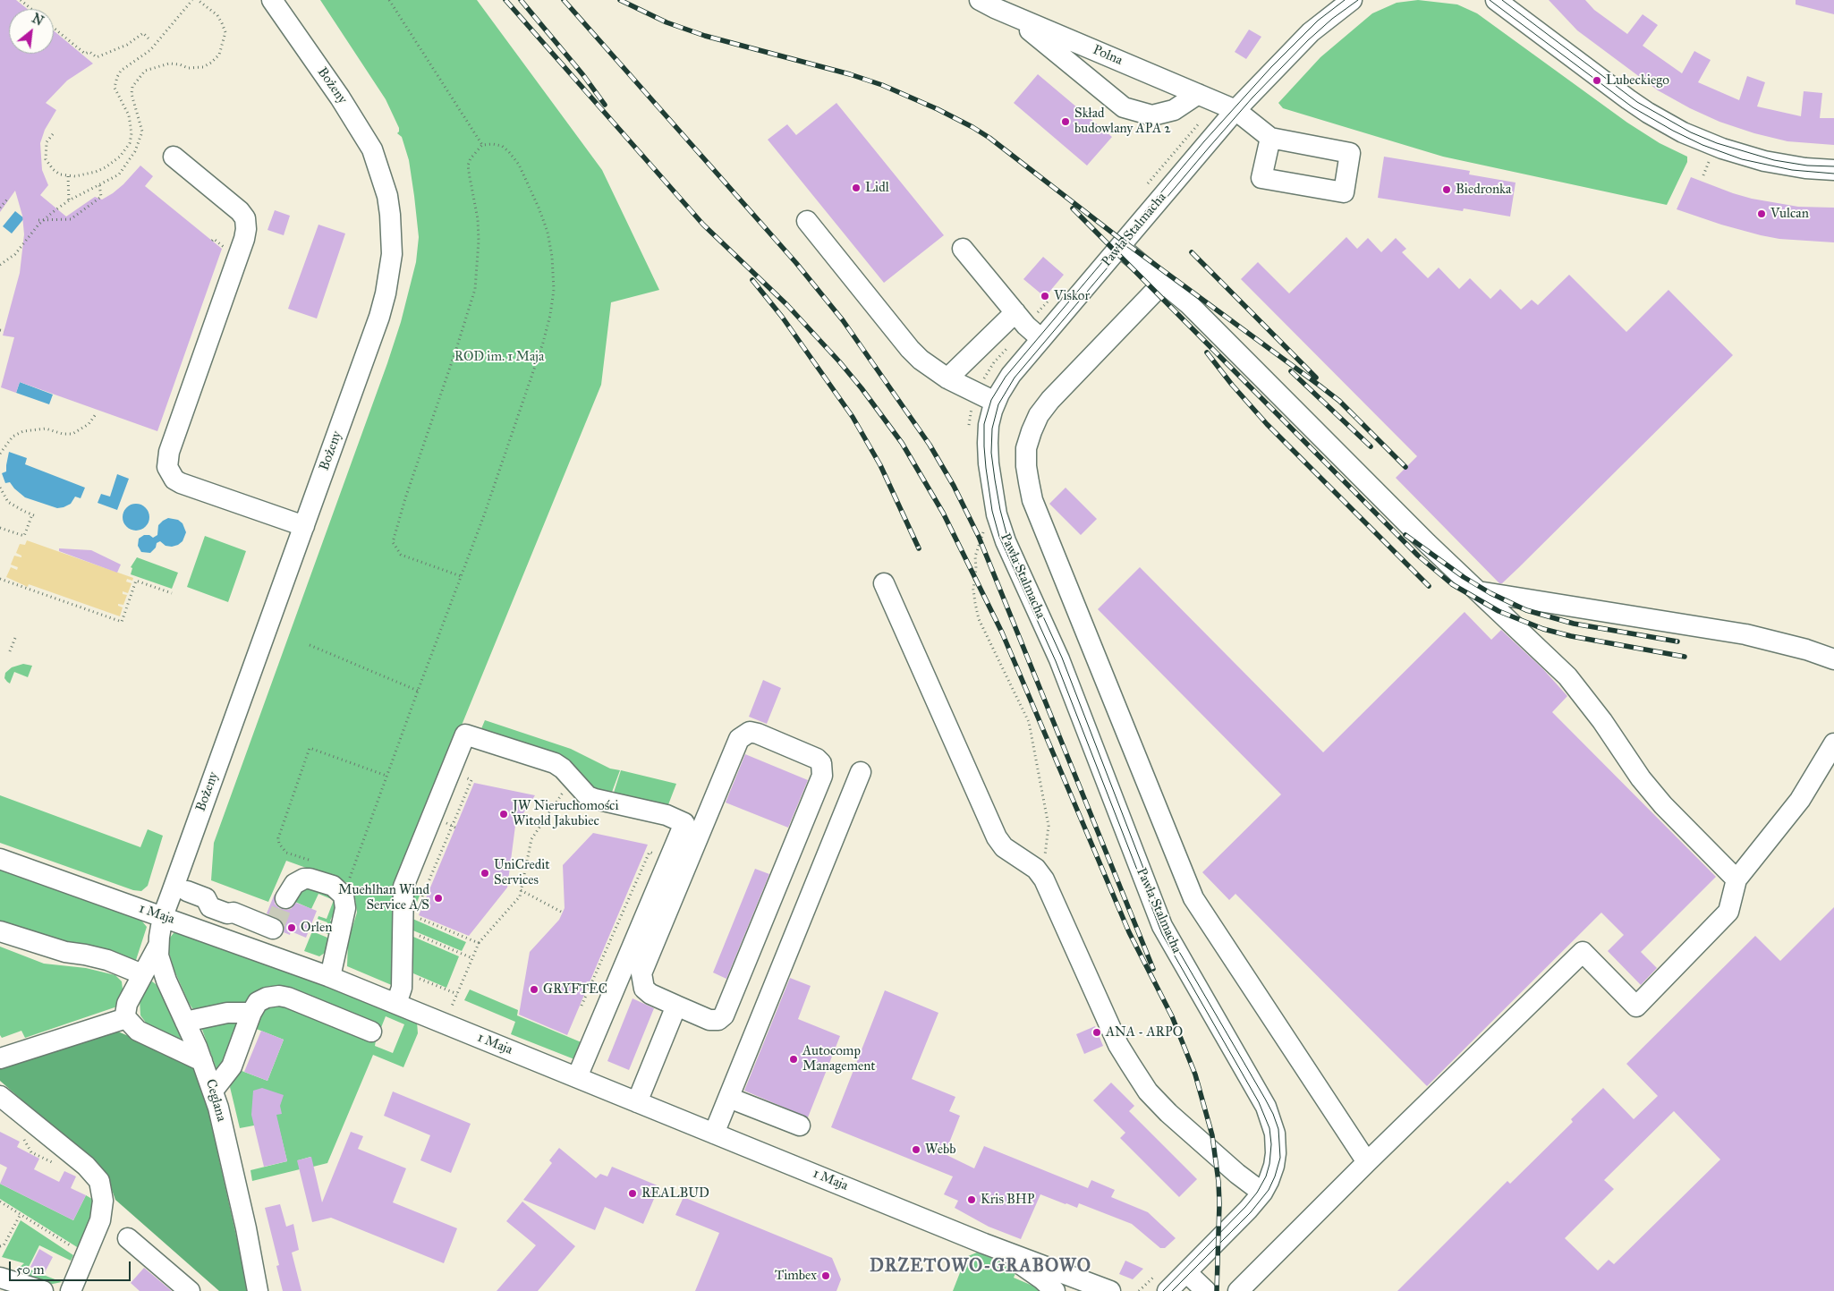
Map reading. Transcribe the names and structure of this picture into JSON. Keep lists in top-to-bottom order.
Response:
{
  "streets": {
    "street": [
      "Polna",
      "Bożeny",
      "Pawła Stalmacha",
      "1 Maja",
      "Ceglana"
    ]
  },
  "crossings": [
    ["Polna", "Pawła Stalmacha"],
    ["Bożeny", "1 Maja"],
    ["Bożeny", "Ceglana"],
    ["1 Maja", "Ceglana"]
  ],
  "districts": ["DRZETOWO-GRABOWO"],
  "parks": ["ROD im. 1 Maja"],
  "places": [
    "Lubeckiego",
    "Skład budowlany APA 2",
    "Lidl",
    "Biedronka",
    "Vulcan",
    "Viskor",
    "JW Nieruchomości Witold Jakubiec",
    "UniCredit Services",
    "Muehlhan Wind Service A/S",
    "Orlen",
    "GRYFTEC",
    "ANA - ARPO",
    "Autocomp Management",
    "Webb",
    "REALBUD",
    "Kris BHP",
    "Timbex"
  ],
  "scale_bar": "50 m",
  "north": "top right"
}
